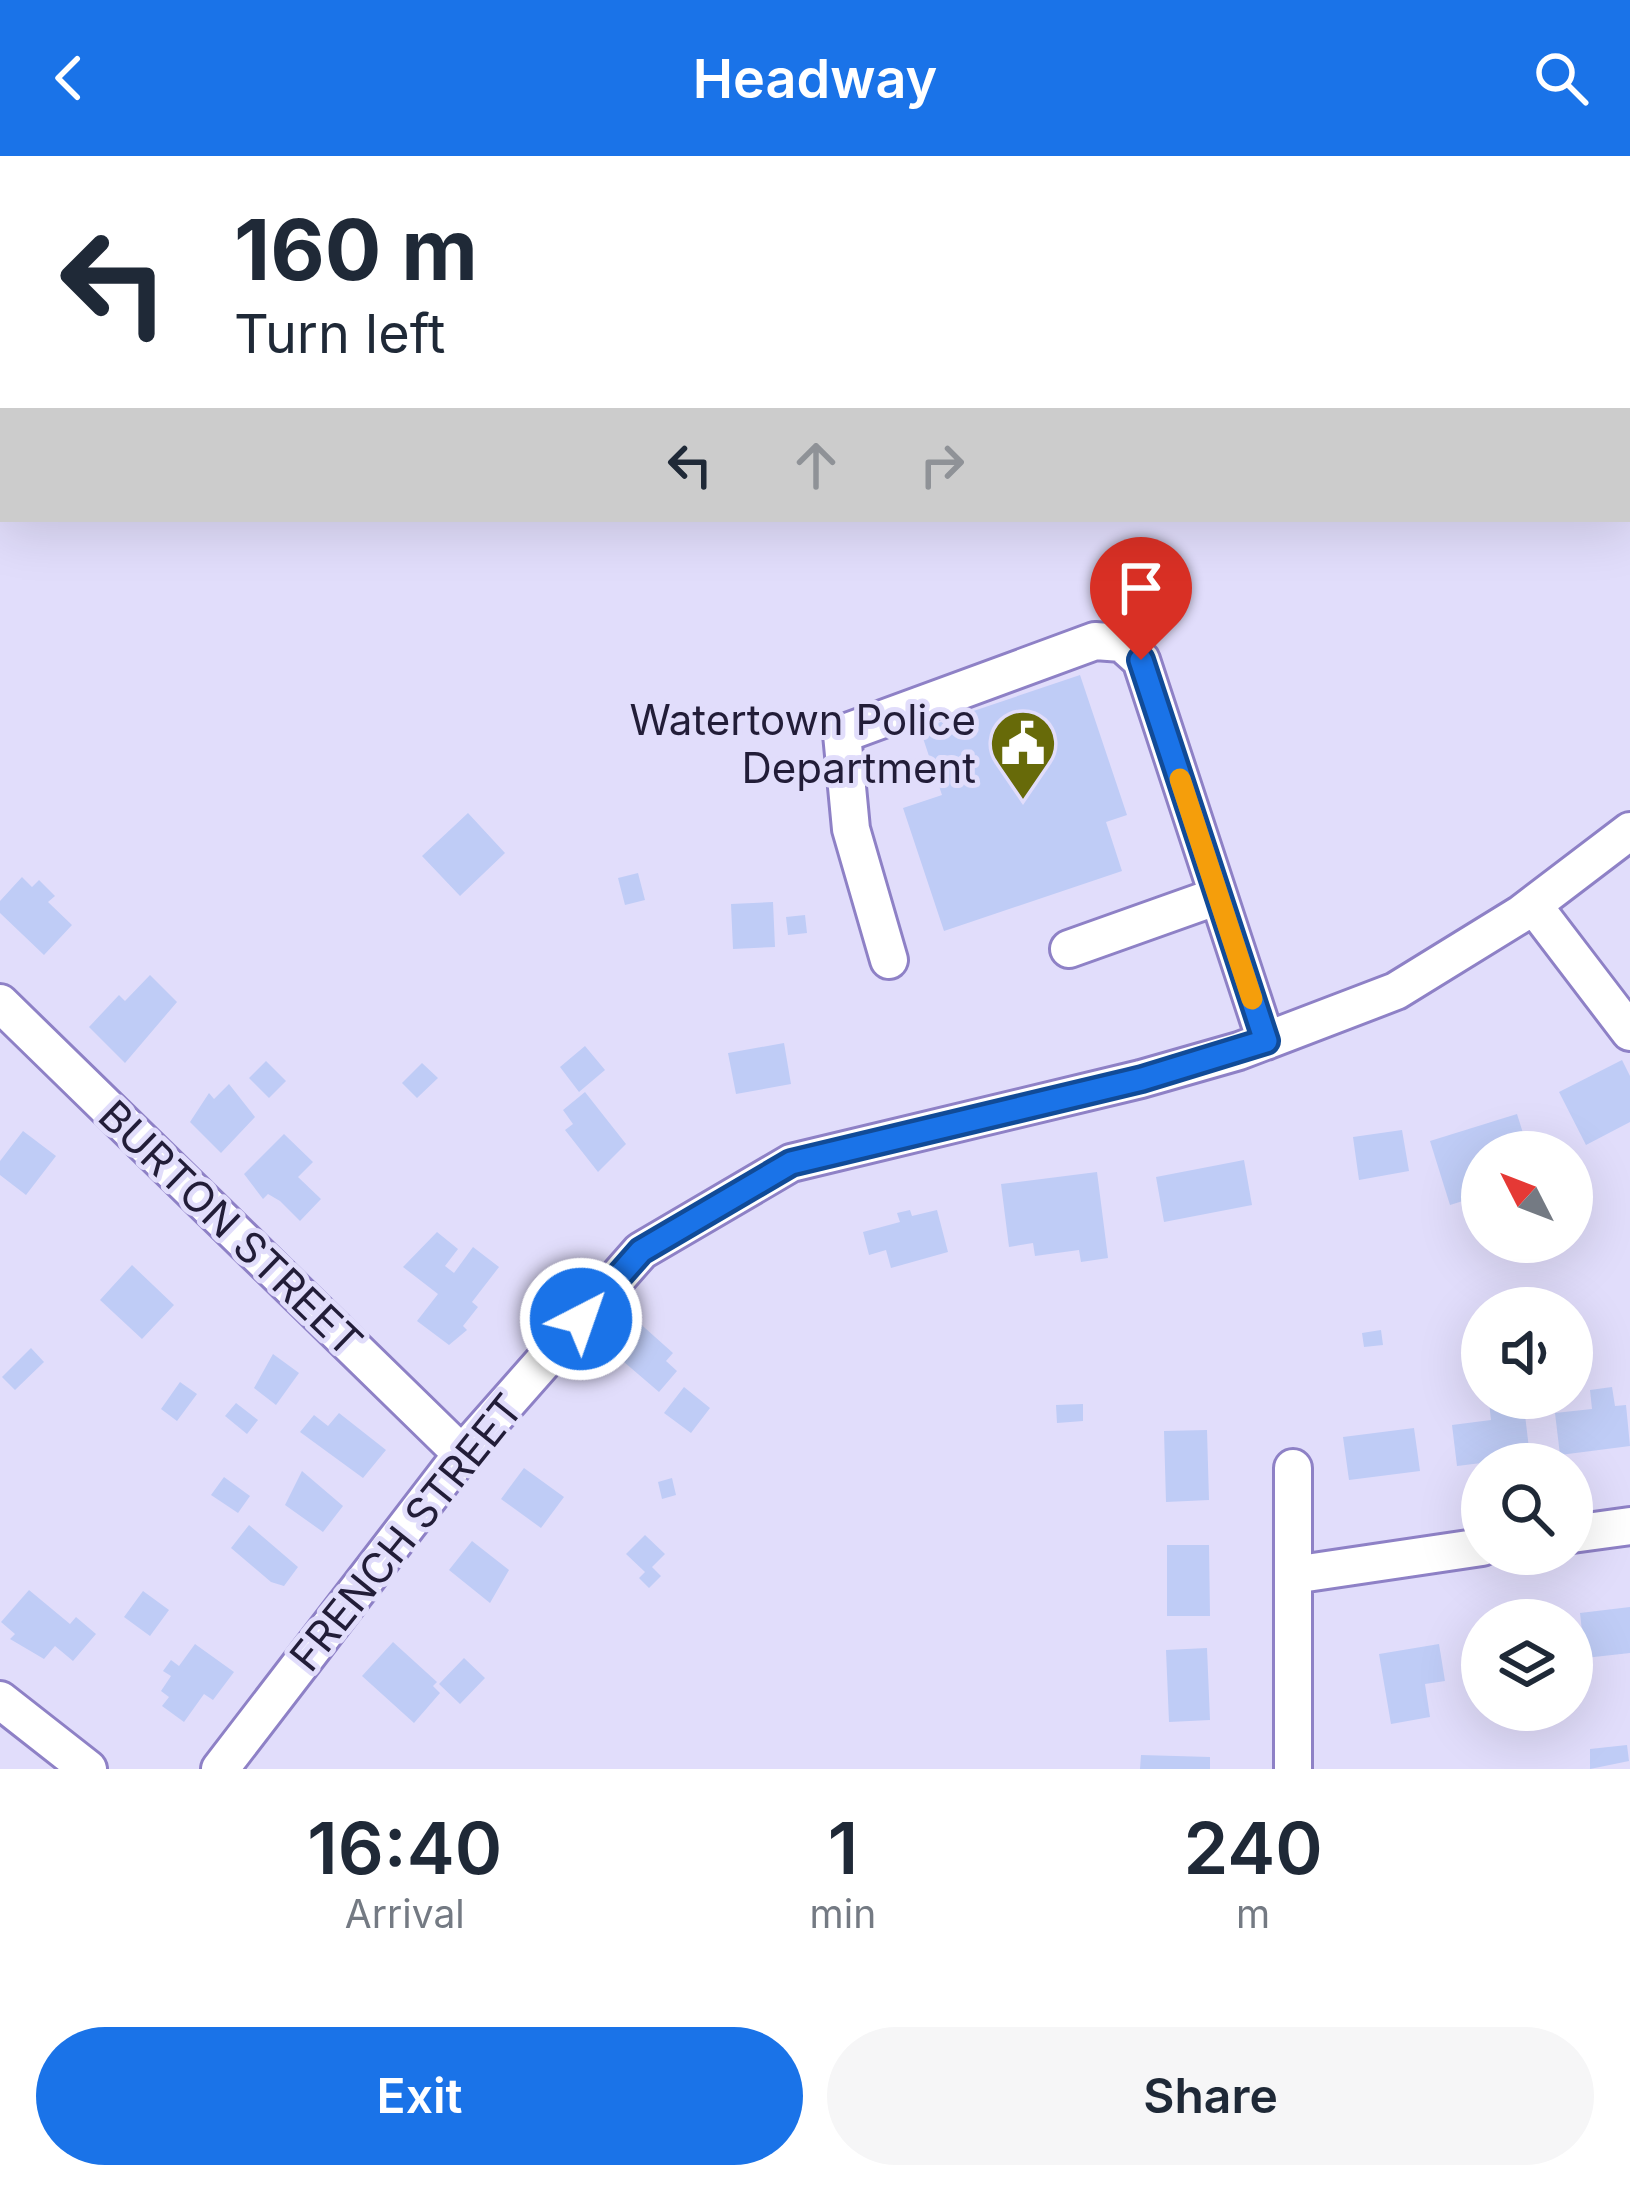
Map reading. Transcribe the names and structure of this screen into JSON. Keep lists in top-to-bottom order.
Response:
{
  "streets": {
    "street": ["BURTON STREET", "FRENCH STREET"]
  },
  "crossings": [
    ["BURTON STREET", "FRENCH STREET"]
  ],
  "places": {
    "public building": ["Watertown Police Department"]
  },
  "north": "top left",
  "page": {
    "header": "Headway",
    "turn": ["160 m", "Turn left"],
    "eta": [
      "16:40",
      "Arrival",
      "1",
      "min",
      "240",
      "m"
    ],
    "buttons": ["Exit", "Share"]
  }
}
